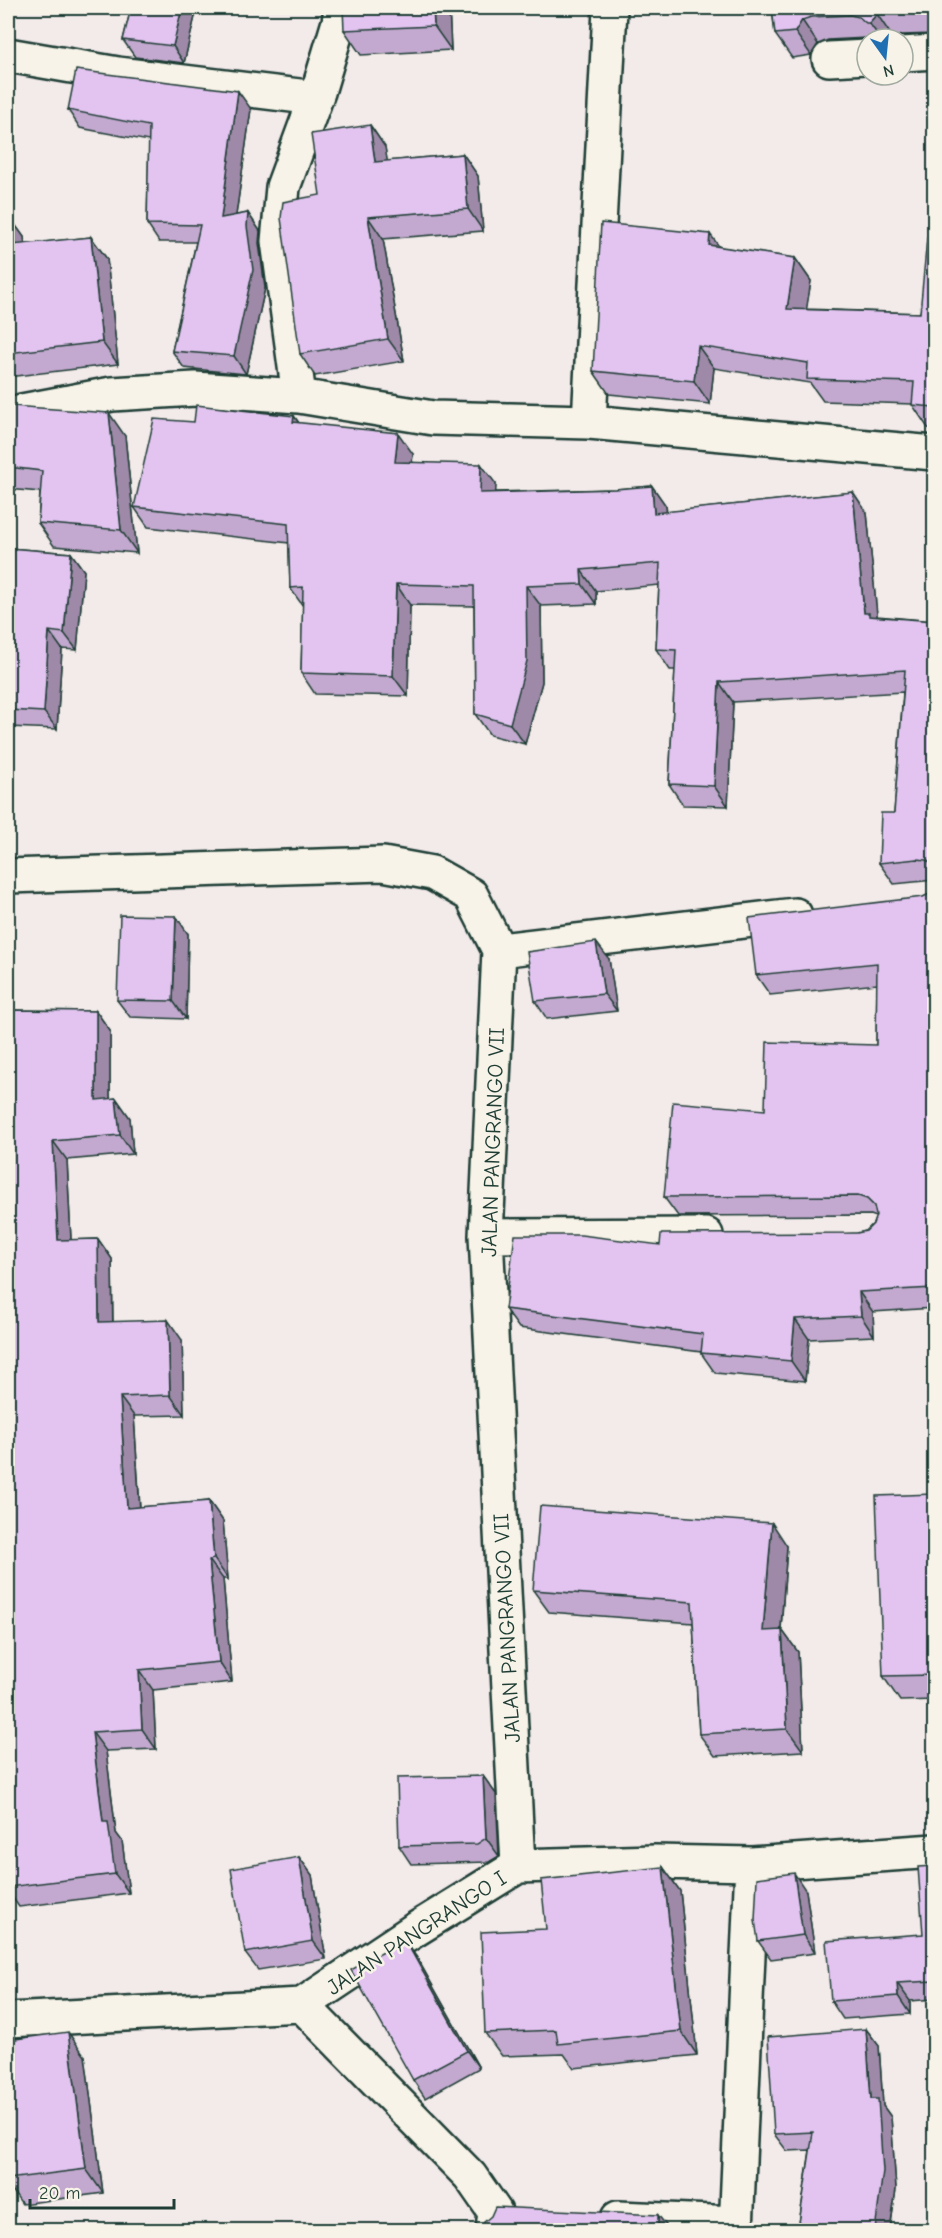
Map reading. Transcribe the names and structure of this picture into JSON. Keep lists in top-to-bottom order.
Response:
{
  "streets": {
    "street": ["JALAN PANGRANGO VII", "JALAN PANGRANGO I"]
  },
  "crossings": [
    ["JALAN PANGRANGO VII", "JALAN PANGRANGO I"]
  ],
  "scale_bar": "20 m",
  "north": "bottom"
}
